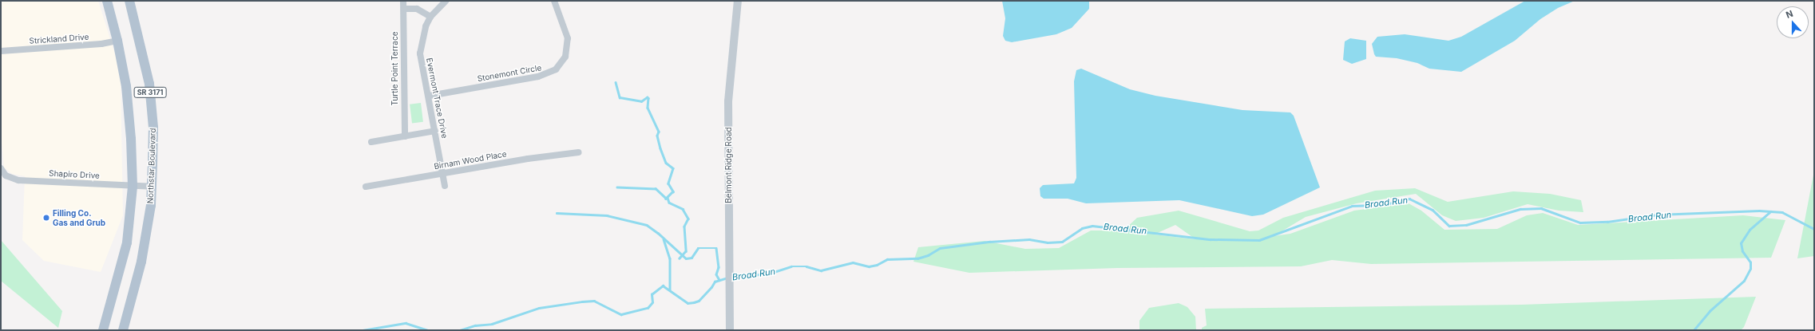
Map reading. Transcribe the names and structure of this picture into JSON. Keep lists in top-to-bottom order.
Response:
{
  "streets": {
    "main road": ["SR 3171", "Northstar Boulevard"],
    "street": [
      "Strickland Drive",
      "Turtle Point Terrace",
      "Stonemont Circle",
      "Evermont Trace Drive",
      "Birnam Wood Place",
      "Belmont Ridge Road",
      "Shapiro Drive"
    ]
  },
  "crossings": [
    ["Strickland Drive", "SR 3171"],
    ["Stonemont Circle", "Evermont Trace Drive"],
    ["SR 3171", "Shapiro Drive"],
    ["Evermont Trace Drive", "Birnam Wood Place"],
    ["Northstar Boulevard", "Shapiro Drive"]
  ],
  "water": ["Broad Run"],
  "places": ["Filling Co. Gas and Grub"],
  "north": "top"
}
